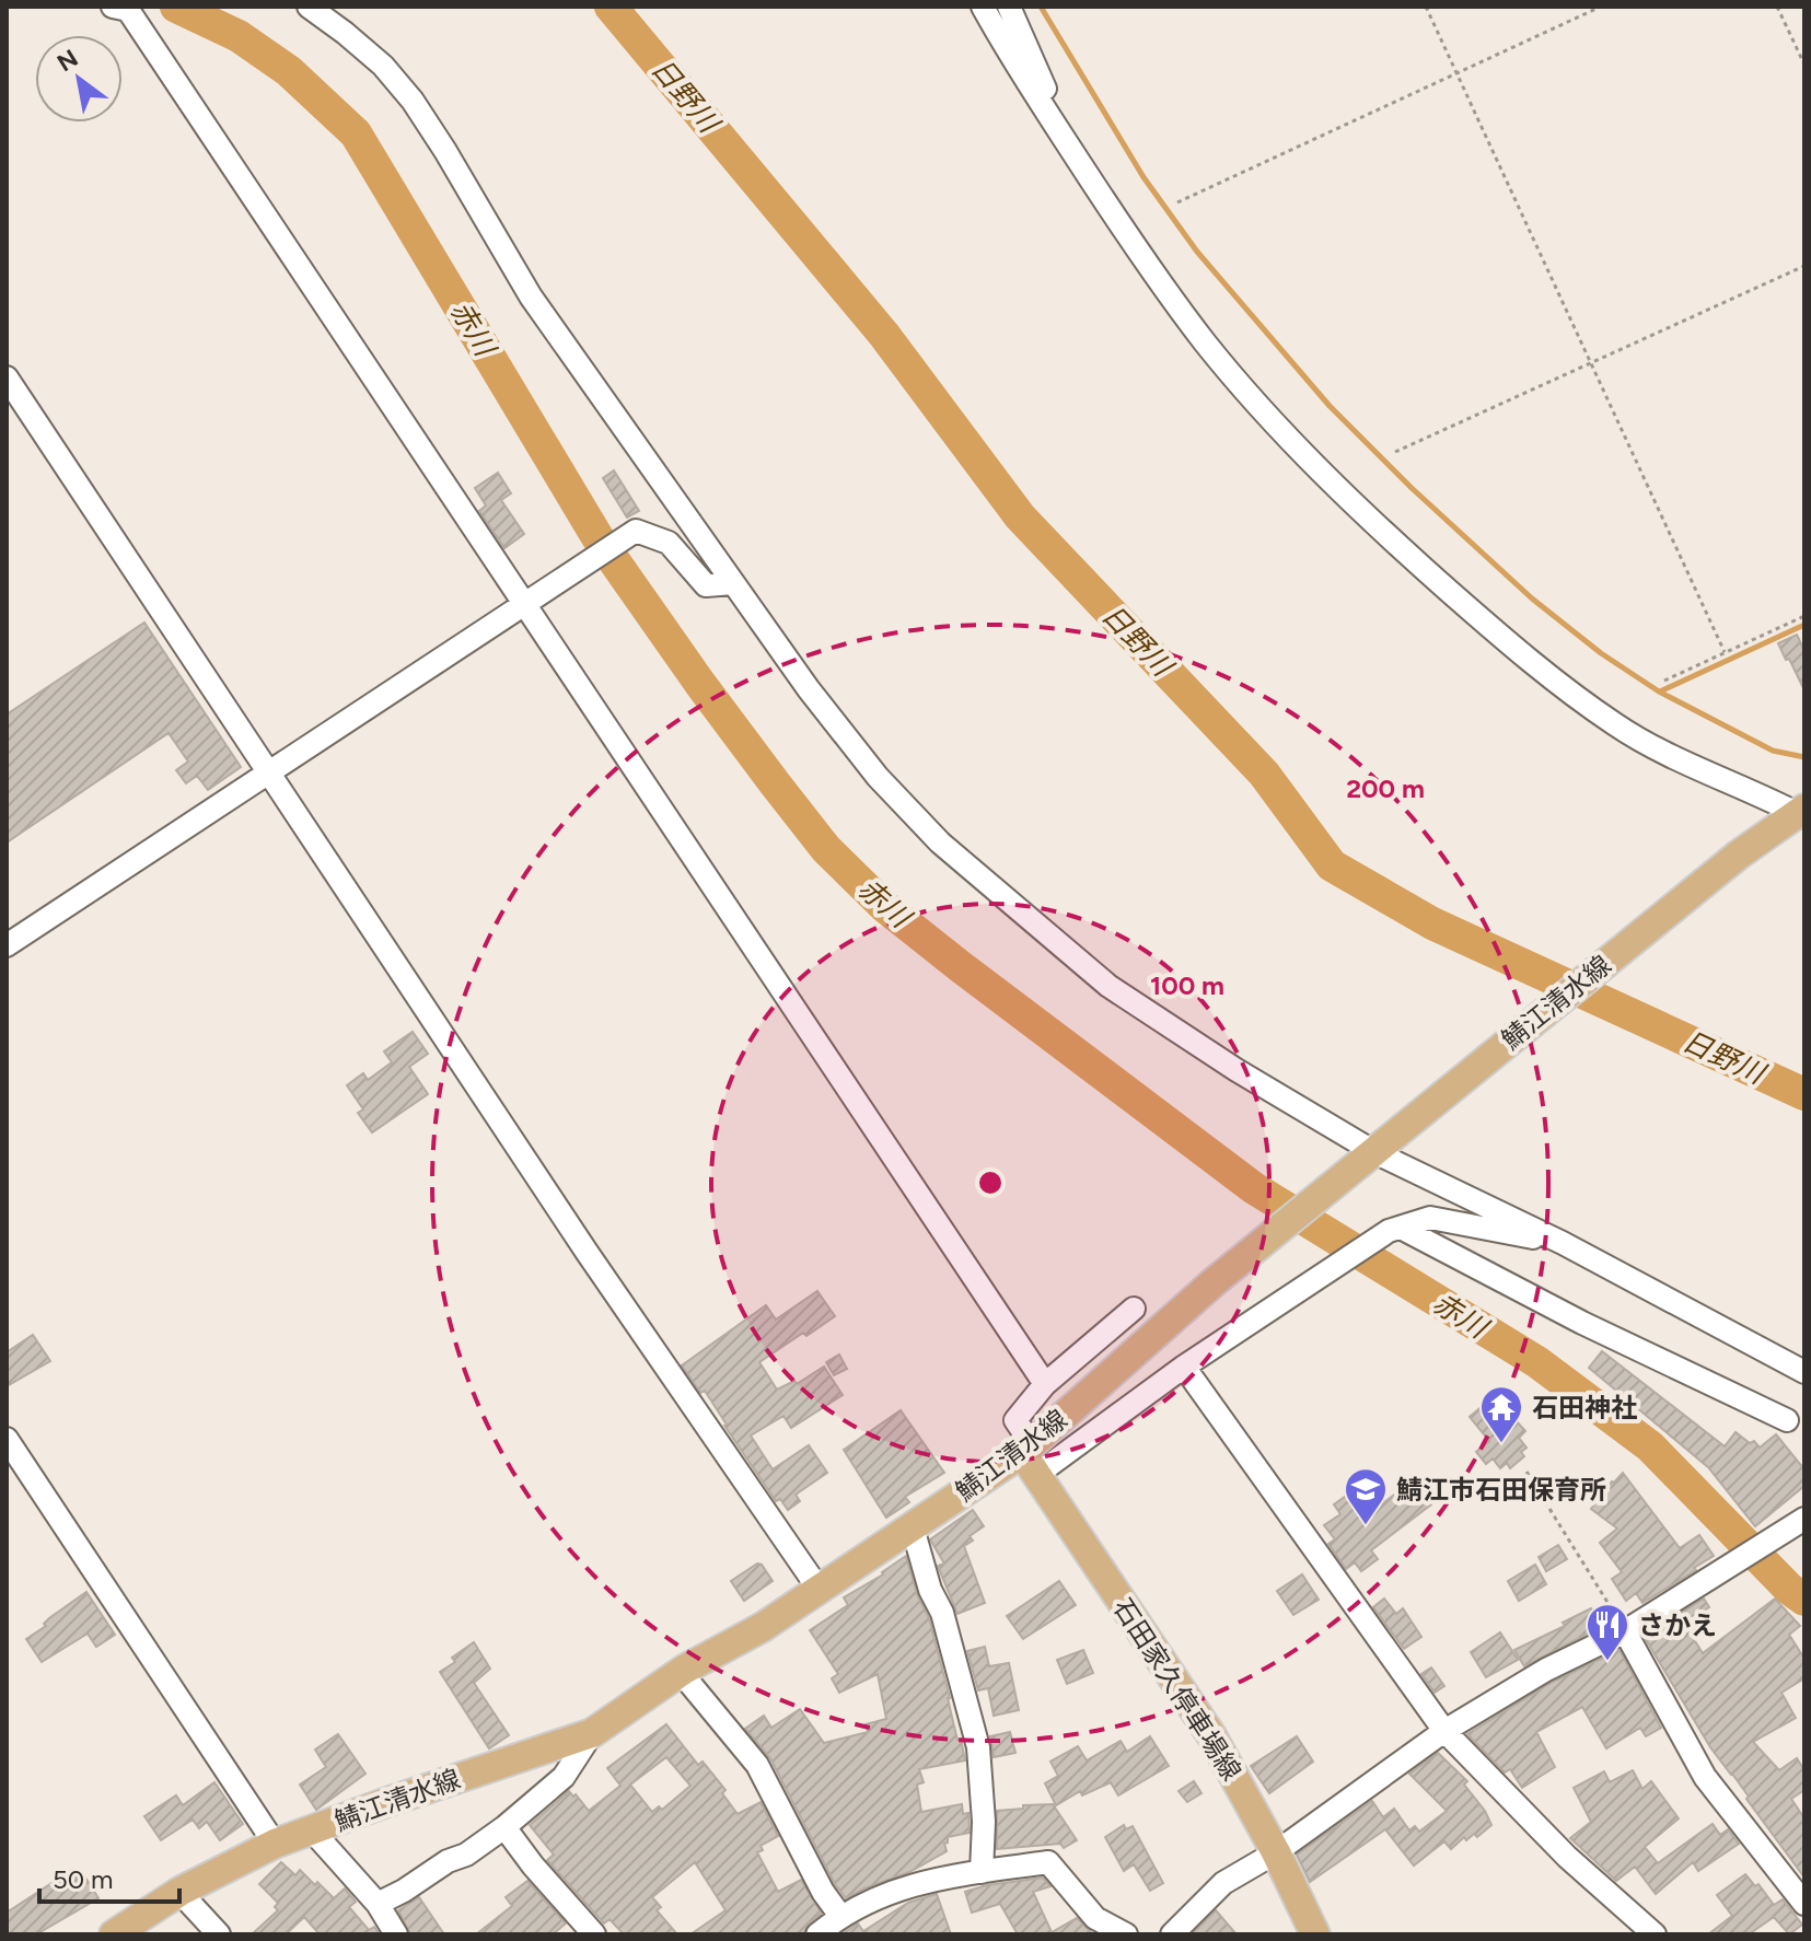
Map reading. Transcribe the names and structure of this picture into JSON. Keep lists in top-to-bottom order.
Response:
{
  "streets": {
    "main road": ["鯖江清水線", "石田家久停車場線"]
  },
  "crossings": [
    ["鯖江清水線", "石田家久停車場線"]
  ],
  "water": ["日野川", "赤川"],
  "places": {
    "temple": ["石田神社"],
    "school or university": ["鯖江市石田保育所"],
    "restaurant": ["さかえ"]
  },
  "scale_bar": "50 m",
  "north": "top left",
  "rings": ["200 m", "100 m"]
}
